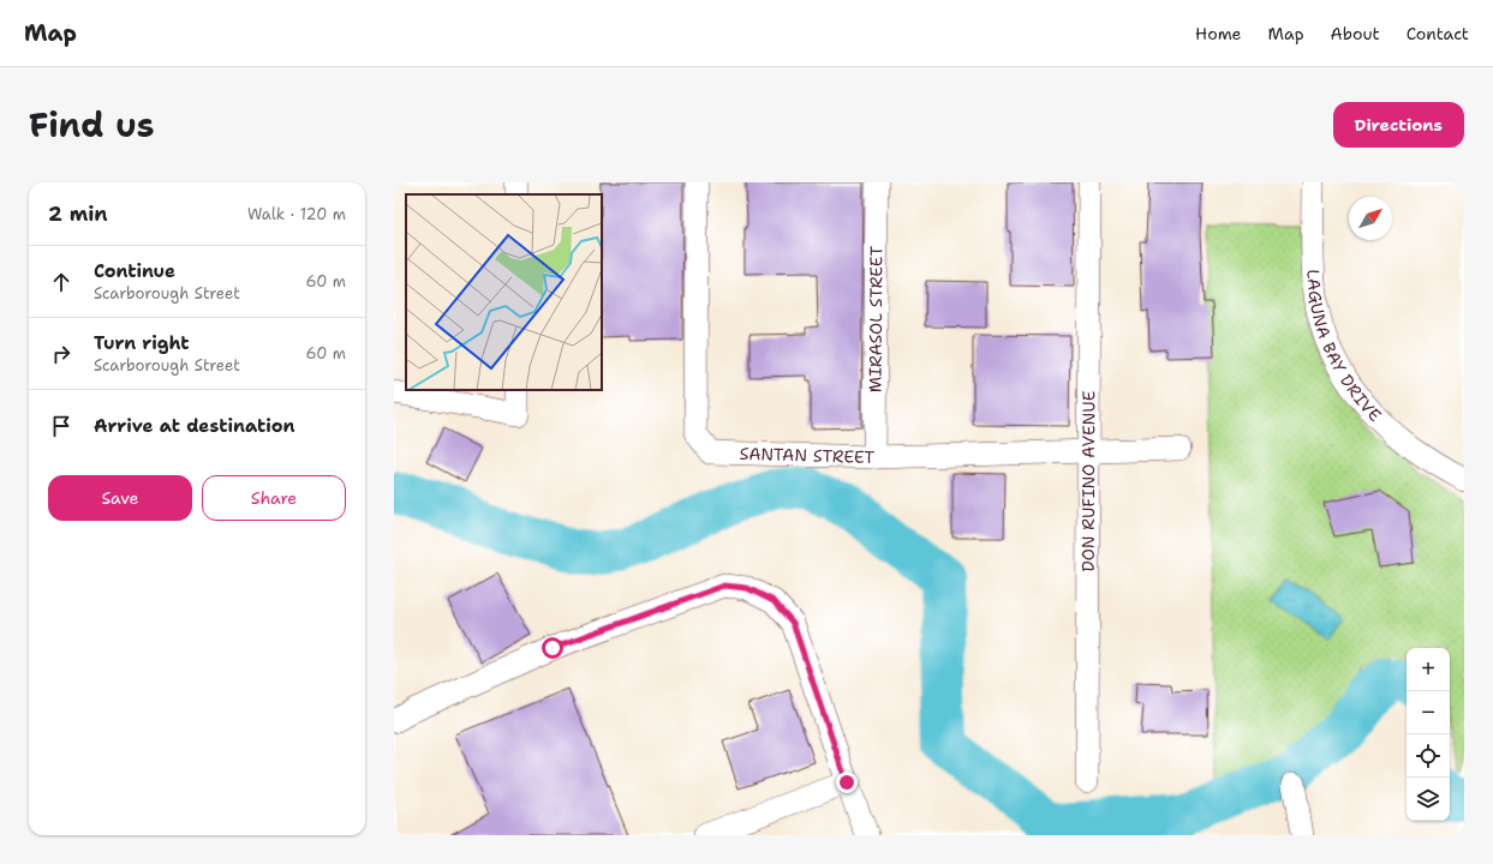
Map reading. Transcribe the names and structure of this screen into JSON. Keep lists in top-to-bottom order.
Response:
{
  "streets": {
    "street": [
      "MIRASOL STREET",
      "LAGUNA BAY DRIVE",
      "SANTAN STREET",
      "DON RUFINO AVENUE"
    ]
  },
  "crossings": [
    ["MIRASOL STREET", "SANTAN STREET"],
    ["SANTAN STREET", "DON RUFINO AVENUE"]
  ],
  "north": "top right",
  "page": {
    "header": "Map",
    "nav": [
      "Home",
      "Map",
      "About",
      "Contact"
    ],
    "title": "Find us",
    "buttons": [
      "Directions",
      ["Save", "Share"]
    ],
    "heading": ["2 min", "Walk · 120 m"],
    "list": [
      ["Continue", "Scarborough Street", "60 m"],
      ["Turn right", "Scarborough Street", "60 m"],
      "Arrive at destination"
    ],
    "map_buttons": ["+", "−"]
  }
}
